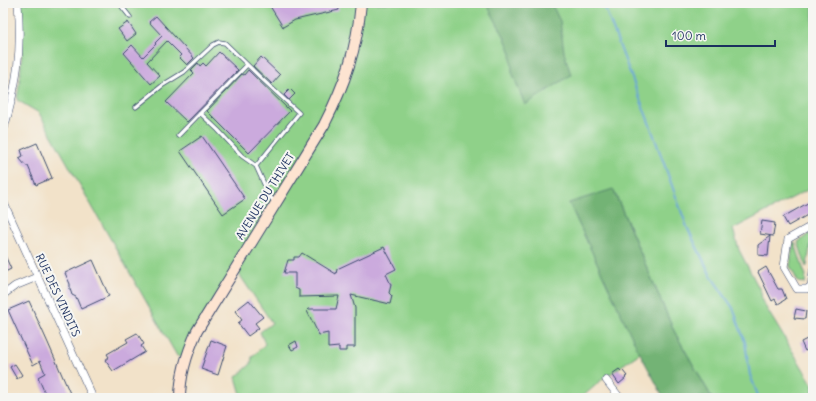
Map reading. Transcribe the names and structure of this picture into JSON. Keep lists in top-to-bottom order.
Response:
{
  "streets": {
    "main road": ["AVENUE DU THIVET"],
    "street": ["RUE DES VINDITS"]
  },
  "scale_bar": "100 m"
}
